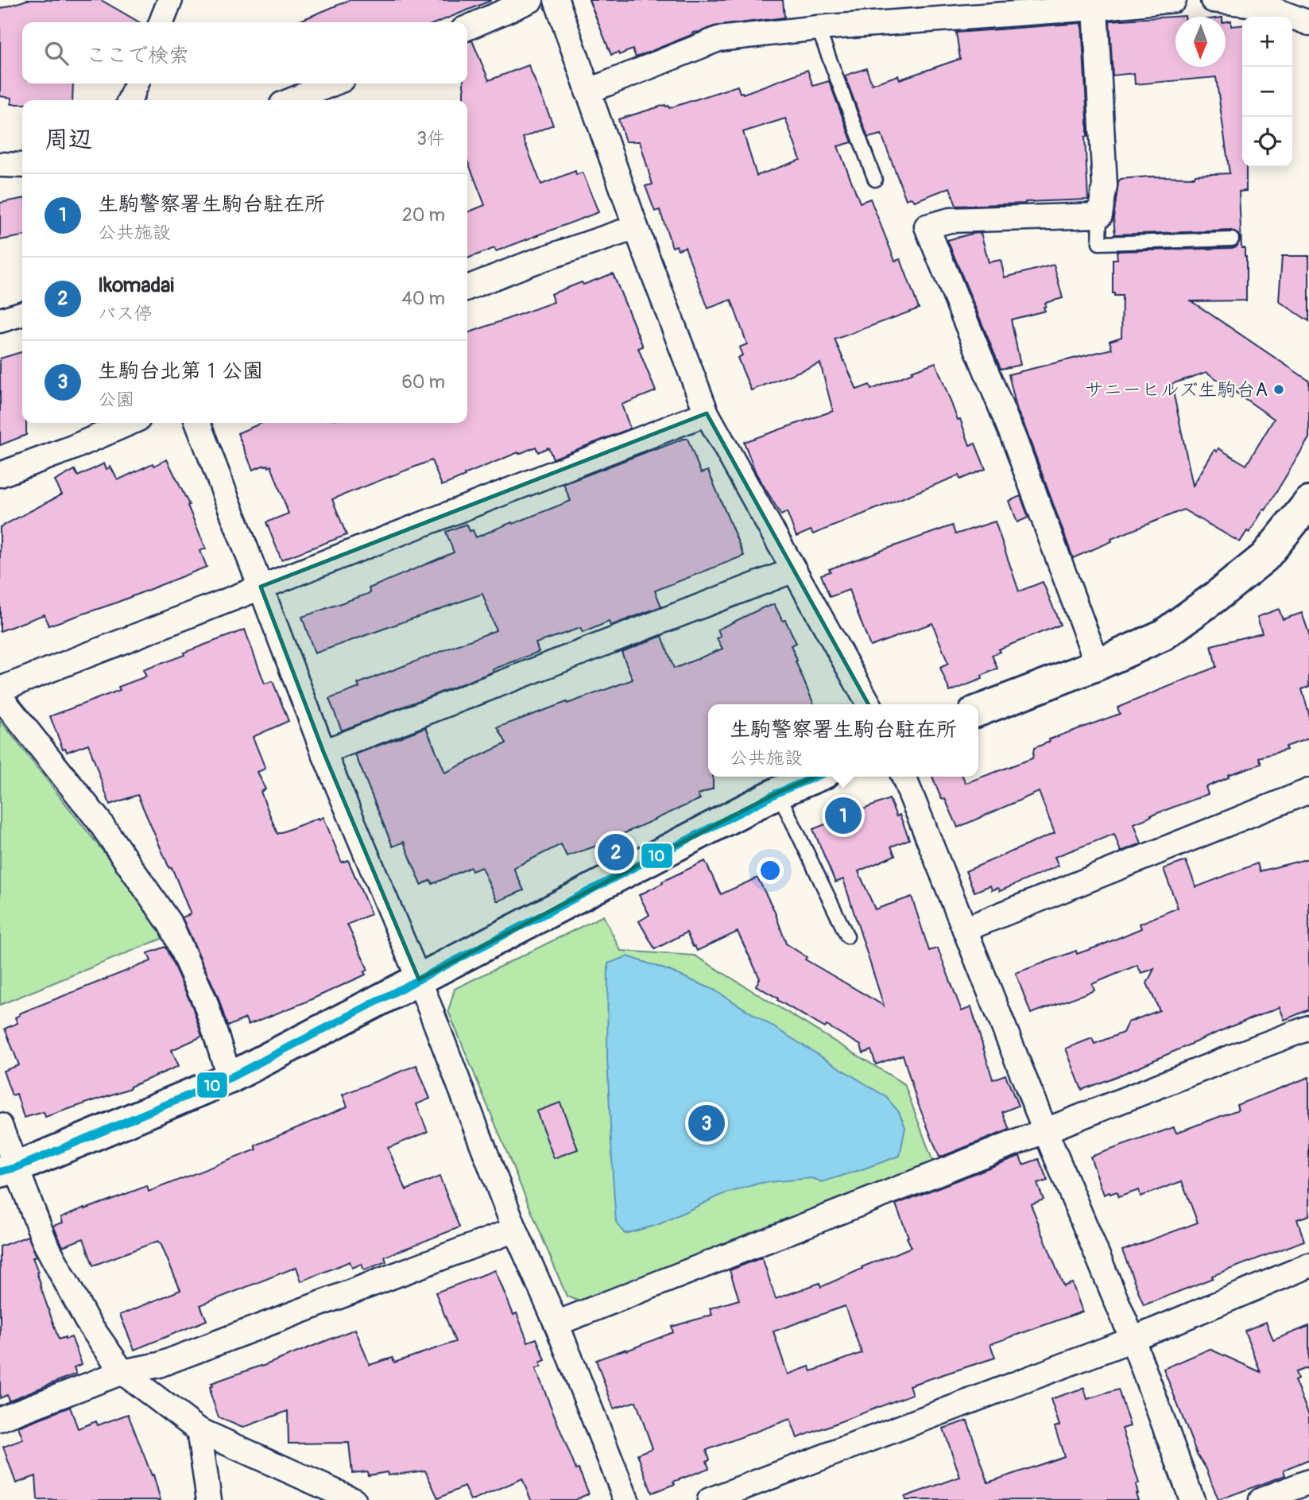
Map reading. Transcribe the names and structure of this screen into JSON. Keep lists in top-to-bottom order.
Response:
{
  "places": ["サニーヒルズ生駒台A"],
  "lines": ["transit line 10"],
  "north": "bottom",
  "page": {
    "map_buttons": ["+", "−"],
    "search": "ここで検索",
    "heading": ["周辺", "3件"],
    "list": [
      {
        "mark": "1",
        "name": "生駒警察署生駒台駐在所",
        "note": "公共施設",
        "value": "20 m"
      },
      {
        "mark": "2",
        "name": "Ikomadai",
        "note": "バス停",
        "value": "40 m"
      },
      {
        "mark": "3",
        "name": "生駒台北第１公園",
        "note": "公園",
        "value": "60 m"
      }
    ],
    "popup": ["生駒警察署生駒台駐在所", "公共施設"],
    "pins": ["1", "2", "3"]
  }
}
